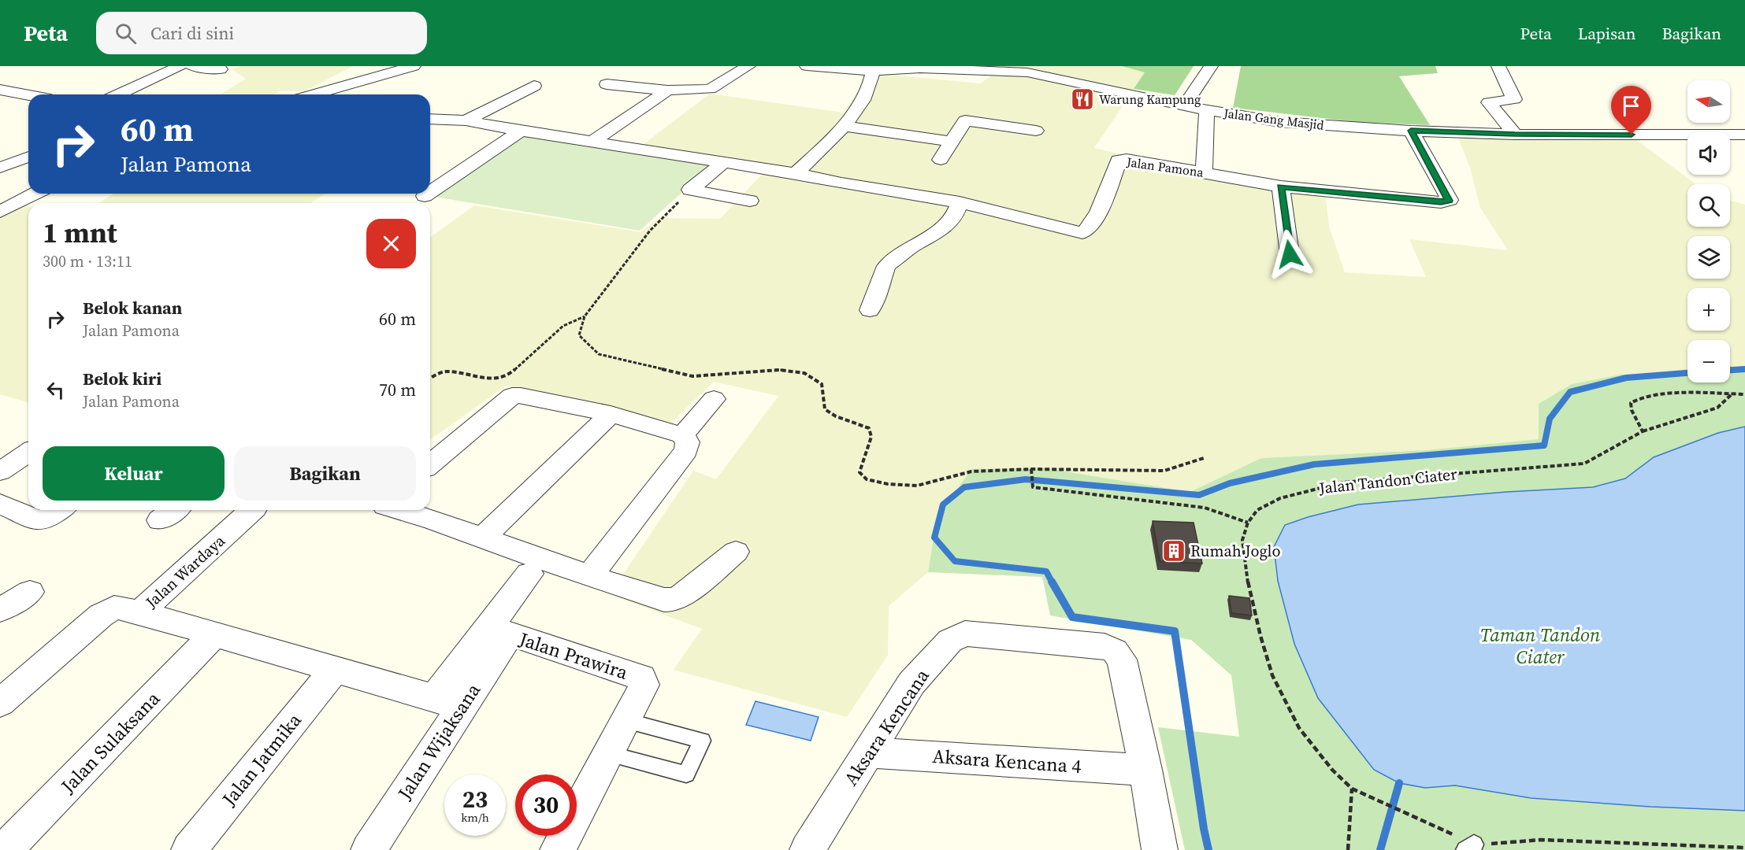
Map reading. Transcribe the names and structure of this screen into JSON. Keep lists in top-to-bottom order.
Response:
{
  "streets": {
    "street": [
      "Jalan Gang Masjid",
      "Jalan Pamona",
      "Jalan Wardaya",
      "Jalan Prawira",
      "Aksara Kencana",
      "Jalan Wijaksana",
      "Jalan Sulaksana",
      "Jalan Jatmika",
      "Aksara Kencana 4"
    ],
    "path": ["Jalan Tandon Ciater"]
  },
  "crossings": [
    ["Jalan Gang Masjid", "Jalan Pamona"],
    ["Jalan Prawira", "Jalan Wijaksana"],
    ["Aksara Kencana", "Aksara Kencana 4"]
  ],
  "parks": ["Taman Tandon Ciater"],
  "places": {
    "restaurant": ["Warung Kampung"],
    "building": ["Rumah Joglo"]
  },
  "north": "left",
  "page": {
    "header": "Peta",
    "search": "Cari di sini",
    "nav": ["Peta", "Lapisan", "Bagikan"],
    "map_buttons": ["+", "−"],
    "turn": ["60 m", "Jalan Pamona"],
    "heading": ["1 mnt", "300 m · 13:11"],
    "list": [
      {
        "name": "Belok kanan",
        "note": "Jalan Pamona",
        "value": "60 m"
      },
      {
        "name": "Belok kiri",
        "note": "Jalan Pamona",
        "value": "70 m"
      }
    ],
    "buttons": ["Keluar", "Bagikan"],
    "speed": "23 km/h",
    "limit": "30"
  }
}
